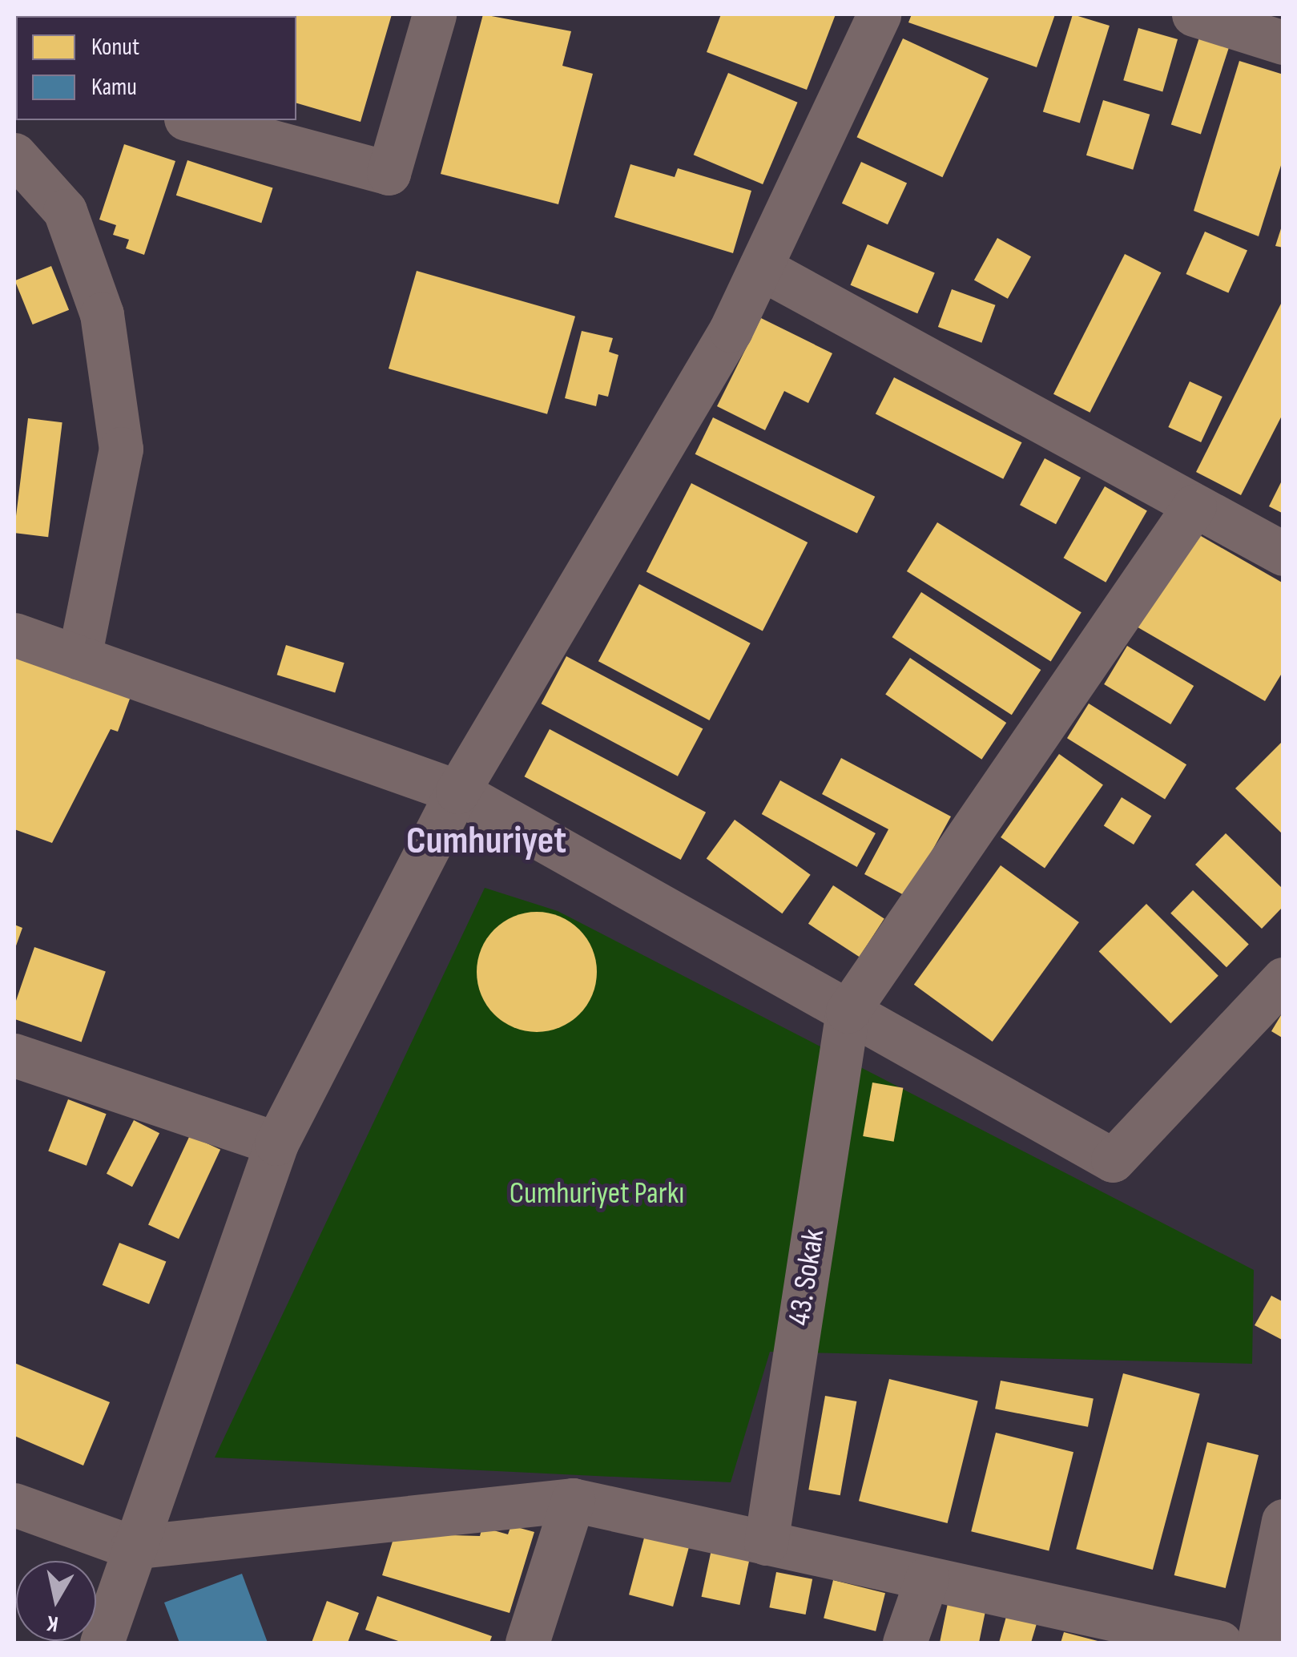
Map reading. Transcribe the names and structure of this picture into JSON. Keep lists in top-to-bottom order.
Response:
{
  "streets": {
    "street": ["43. Sokak"]
  },
  "districts": ["Cumhuriyet"],
  "parks": ["Cumhuriyet Parkı"],
  "legend": ["Konut", "Kamu"],
  "north": "bottom"
}
